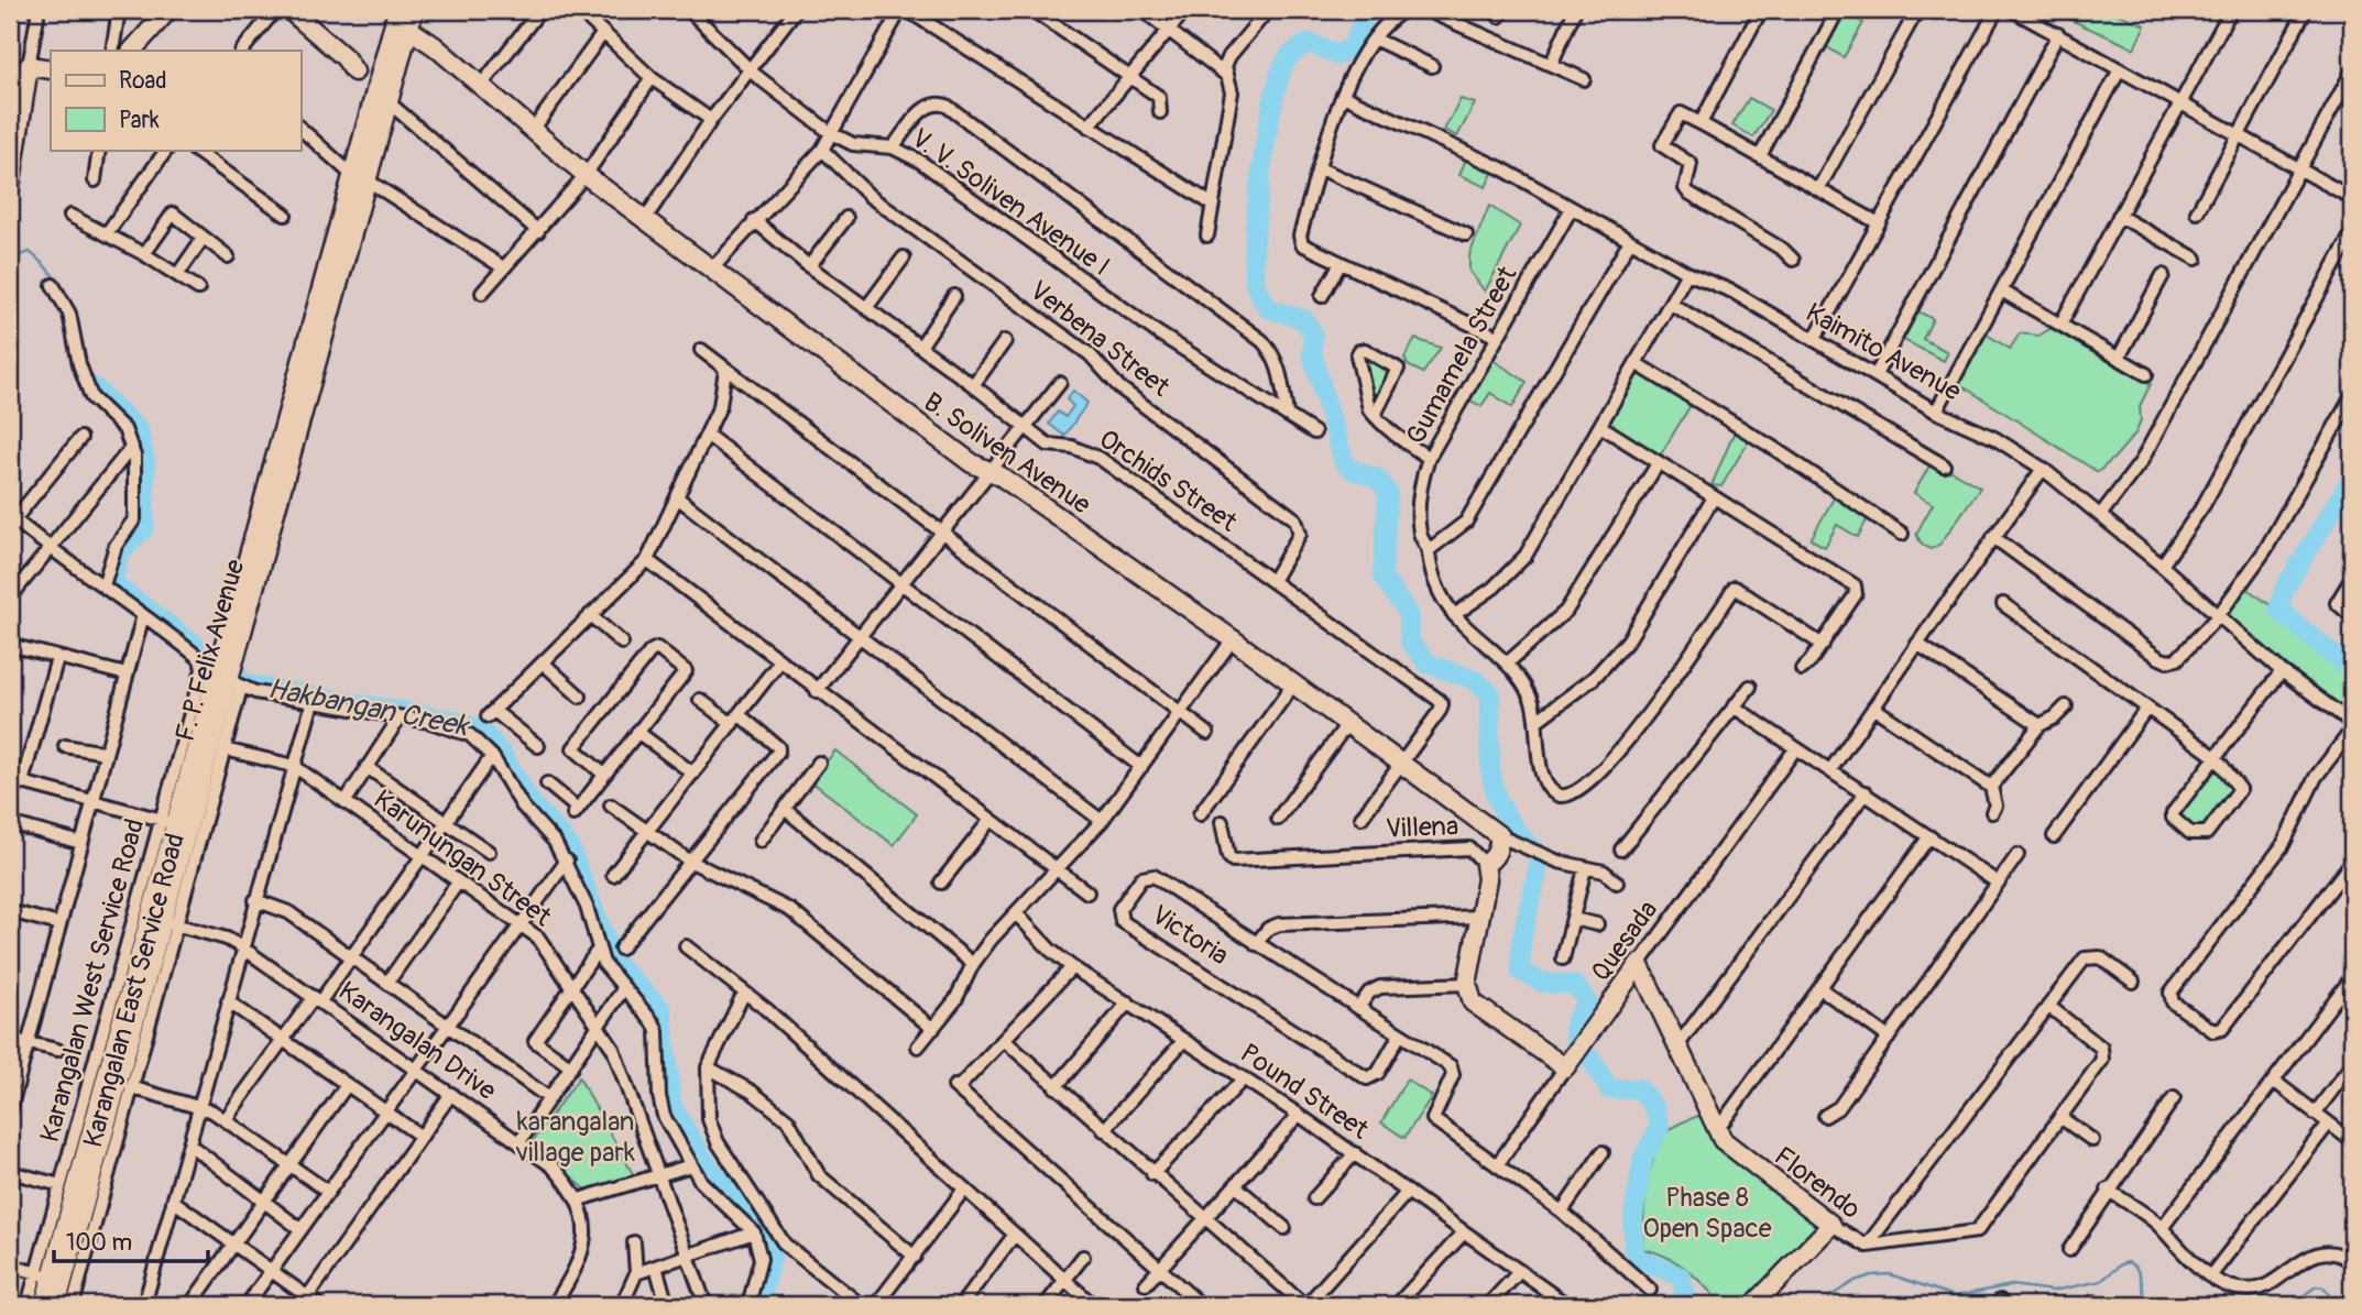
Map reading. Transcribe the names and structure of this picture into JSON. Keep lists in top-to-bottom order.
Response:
{
  "streets": {
    "street": [
      "V. V. Soliven Avenue I",
      "Verbena Street",
      "Kaimito Avenue",
      "Gumamela Street",
      "B. Soliven Avenue",
      "Orchids Street",
      "F. P. Felix Avenue",
      "Villena",
      "Karunungan Street",
      "Victoria",
      "Quesada",
      "Karangalan West Service Road",
      "Karangalan East Service Road",
      "Karangalan Drive",
      "Pound Street",
      "Florendo"
    ]
  },
  "crossings": [
    ["Verbena Street", "Orchids Street"],
    ["Kaimito Avenue", "Gumamela Street"],
    ["B. Soliven Avenue", "Orchids Street"],
    ["B. Soliven Avenue", "F. P. Felix Avenue"],
    ["F. P. Felix Avenue", "Karangalan West Service Road"],
    ["F. P. Felix Avenue", "Karangalan East Service Road"],
    ["F. P. Felix Avenue", "Karangalan Drive"],
    ["Victoria", "Quesada"],
    ["Quesada", "Florendo"],
    ["Karangalan West Service Road", "Karangalan East Service Road"],
    ["Karangalan East Service Road", "Karangalan Drive"]
  ],
  "water": ["Hakbangan Creek"],
  "parks": ["karangalan village park", "Phase 8 Open Space"],
  "legend": ["Road", "Park"],
  "scale_bar": "100 m"
}
